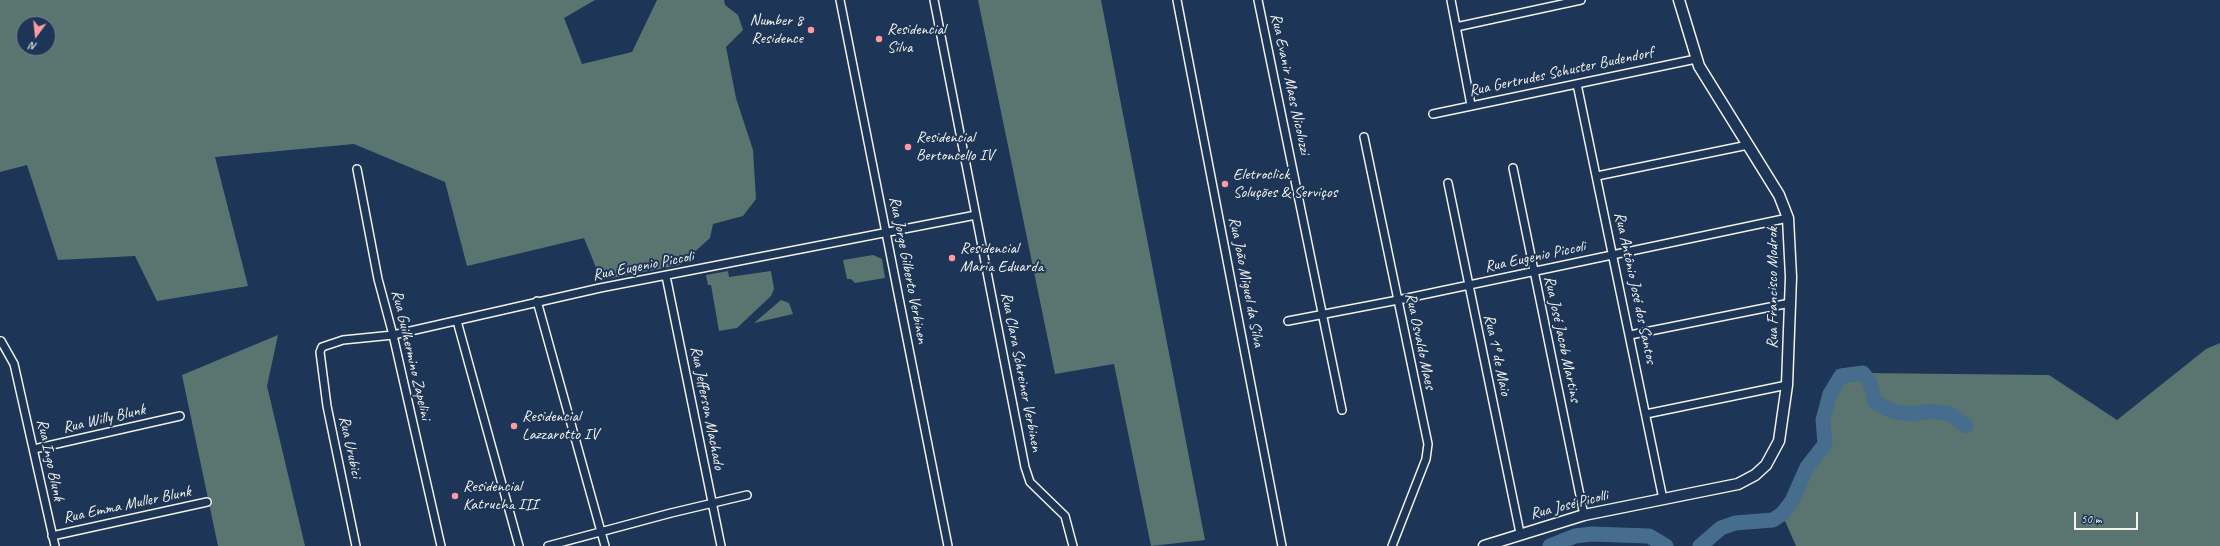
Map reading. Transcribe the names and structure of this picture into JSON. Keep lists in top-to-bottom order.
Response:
{
  "streets": {
    "street": [
      "Rua Gertrudes Schuster Budendorf",
      "Rua Evanir Maes Nicoluzzi",
      "Rua Eugenio Piccoli",
      "Rua Jorge Gilberto Verbinen",
      "Rua João Miguel da Silva",
      "Rua Antônio José dos Santos",
      "Rua Francisco Modrok",
      "Rua José Jacob Martins",
      "Rua Osvaldo Maes",
      "Rua Guilhermino Zapelini",
      "Rua 1º de Maio",
      "Rua Clara Schreiner Verbinen",
      "Rua Jefferson Machado",
      "Rua Willy Blunk",
      "Rua Urubici",
      "Rua Ingo Blunk",
      "Rua Emma Muller Blunk",
      "Rua José Picolli"
    ]
  },
  "crossings": [
    ["Rua Gertrudes Schuster Budendorf", "Rua Antônio José dos Santos"],
    ["Rua Gertrudes Schuster Budendorf", "Rua Francisco Modrok"],
    ["Rua Evanir Maes Nicoluzzi", "Rua Eugenio Piccoli"],
    ["Rua Eugenio Piccoli", "Rua Jorge Gilberto Verbinen"],
    ["Rua Eugenio Piccoli", "Rua Antônio José dos Santos"],
    ["Rua Eugenio Piccoli", "Rua Francisco Modrok"],
    ["Rua Eugenio Piccoli", "Rua José Jacob Martins"],
    ["Rua Eugenio Piccoli", "Rua Osvaldo Maes"],
    ["Rua Eugenio Piccoli", "Rua Guilhermino Zapelini"],
    ["Rua Eugenio Piccoli", "Rua 1º de Maio"],
    ["Rua Eugenio Piccoli", "Rua Clara Schreiner Verbinen"],
    ["Rua Eugenio Piccoli", "Rua Jefferson Machado"],
    ["Rua Eugenio Piccoli", "Rua Urubici"],
    ["Rua Antônio José dos Santos", "Rua Francisco Modrok"],
    ["Rua Antônio José dos Santos", "Rua José Picolli"],
    ["Rua Francisco Modrok", "Rua José Picolli"],
    ["Rua José Jacob Martins", "Rua José Picolli"],
    ["Rua 1º de Maio", "Rua José Picolli"],
    ["Rua Willy Blunk", "Rua Ingo Blunk"],
    ["Rua Ingo Blunk", "Rua Emma Muller Blunk"]
  ],
  "places": [
    "Number 8 Residence",
    "Residencial Silva",
    "Residencial Bertoncello IV",
    "Eletroclick Soluções & Serviços",
    "Residencial Maria Eduarda",
    "Residencial Lazzarotto IV",
    "Residencial Katrucha III"
  ],
  "scale_bar": "50 m",
  "north": "bottom"
}
